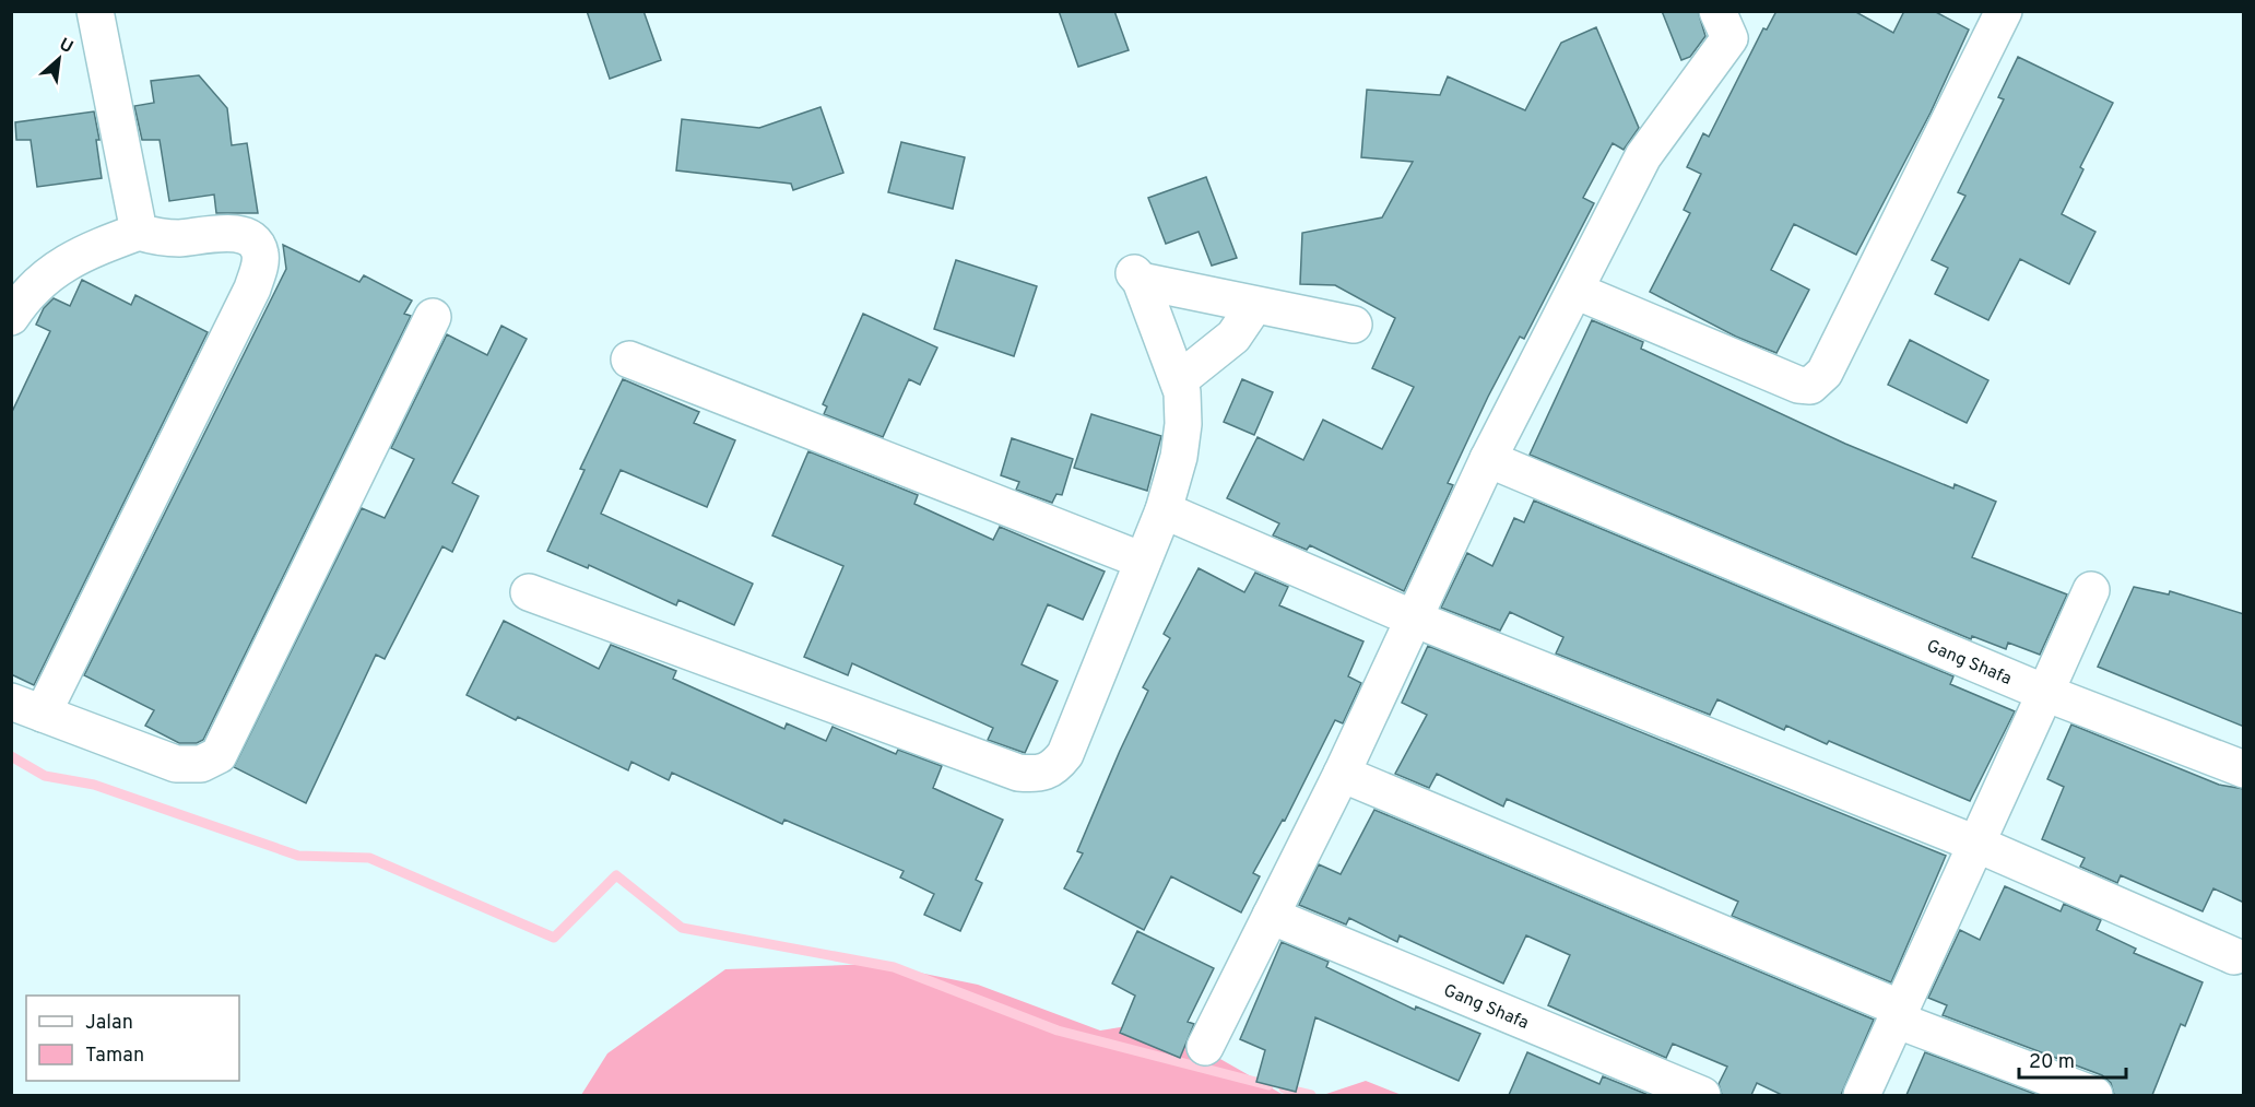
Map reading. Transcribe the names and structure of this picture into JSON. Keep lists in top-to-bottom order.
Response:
{
  "streets": {
    "street": ["Gang Shafa"]
  },
  "legend": ["Jalan", "Taman"],
  "scale_bar": "20 m",
  "north": "top right"
}
